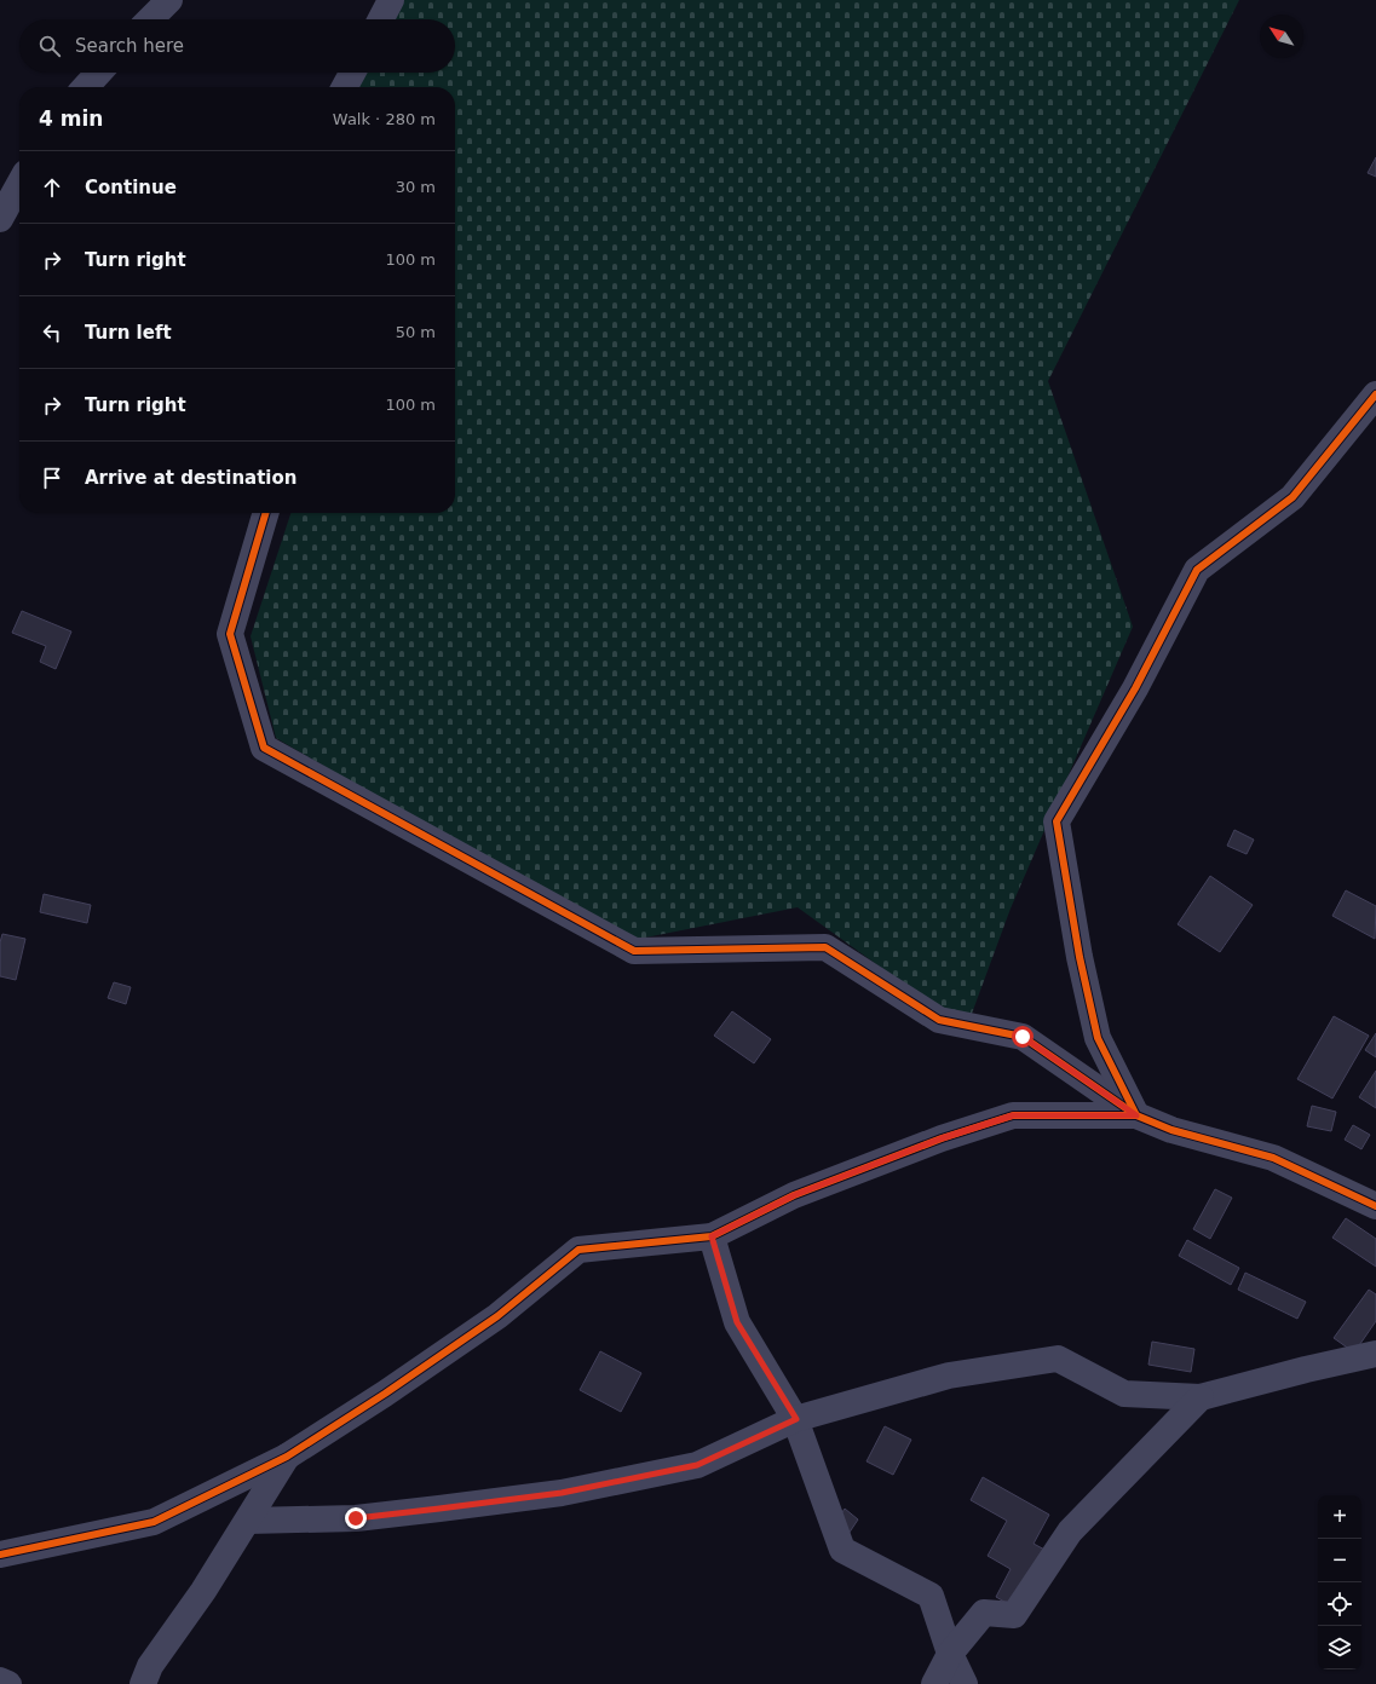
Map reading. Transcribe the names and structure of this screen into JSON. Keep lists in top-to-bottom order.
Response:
{
  "north": "top left",
  "page": {
    "search": "Search here",
    "heading": ["4 min", "Walk · 280 m"],
    "list": [
      ["Continue", "30 m"],
      ["Turn right", "100 m"],
      ["Turn left", "50 m"],
      ["Turn right", "100 m"],
      "Arrive at destination"
    ],
    "map_buttons": ["+", "−"]
  }
}
